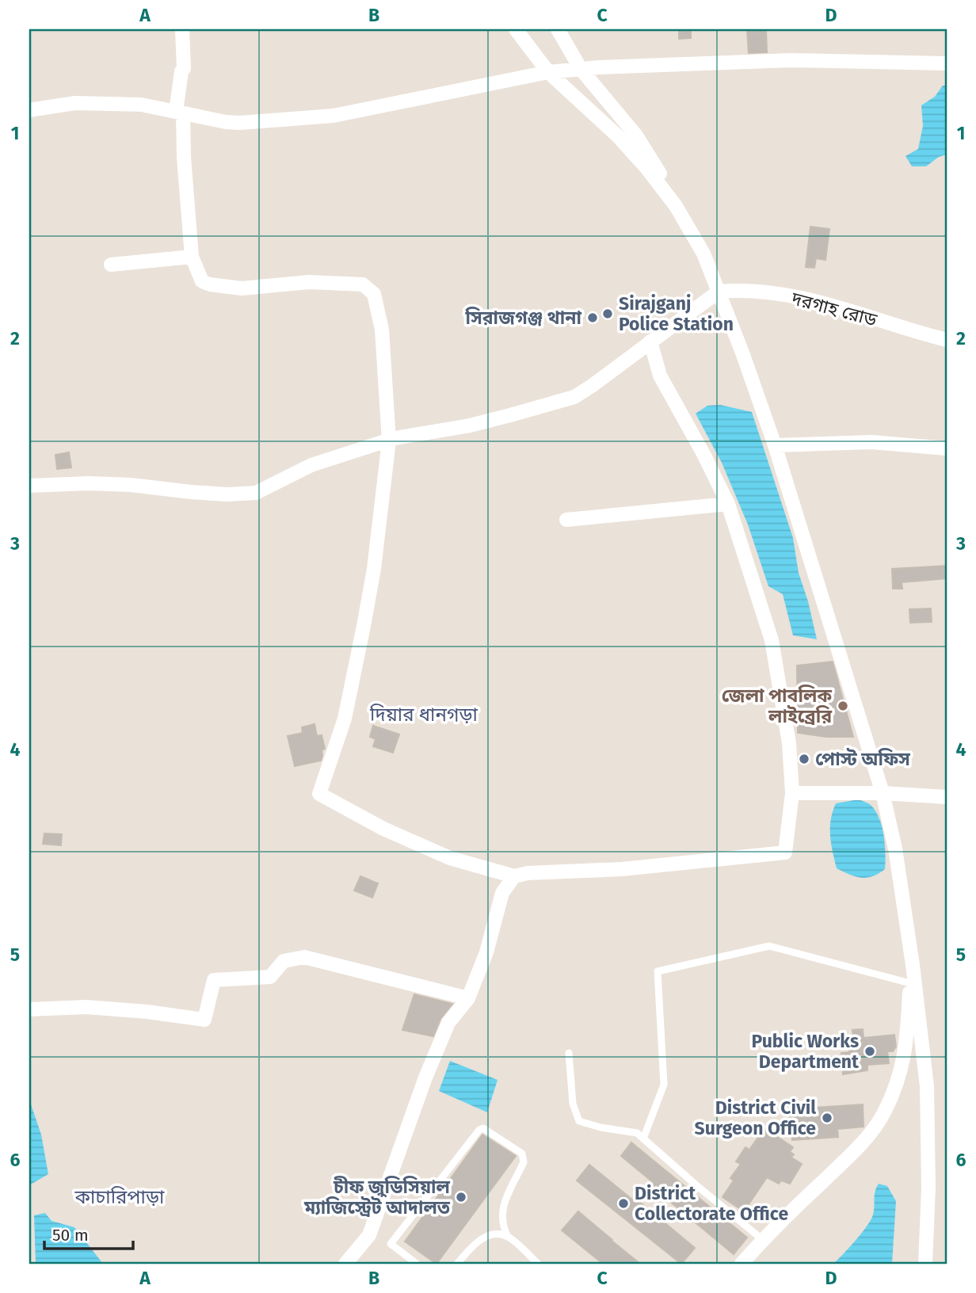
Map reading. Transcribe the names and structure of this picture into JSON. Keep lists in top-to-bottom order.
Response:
{
  "streets": {
    "street": ["দরগাহ রোড"]
  },
  "districts": ["দিয়ার ধানগড়া", "কাচারিপাড়া"],
  "places": [
    "Sirajganj Police Station",
    "সিরাজগঞ্জ থানা",
    "জেলা পাবলিক লাইব্রেরি",
    "পোস্ট অফিস",
    "Public Works Department",
    "District Civil Surgeon Office",
    "চীফ জুডিসিয়াল ম্যাজিস্ট্রেট আদালত",
    "District Collectorate Office"
  ],
  "scale_bar": "50 m",
  "grid": {
    "columns": [
      "A",
      "B",
      "C",
      "D"
    ],
    "rows": [
      "1",
      "2",
      "3",
      "4",
      "5",
      "6"
    ]
  }
}
